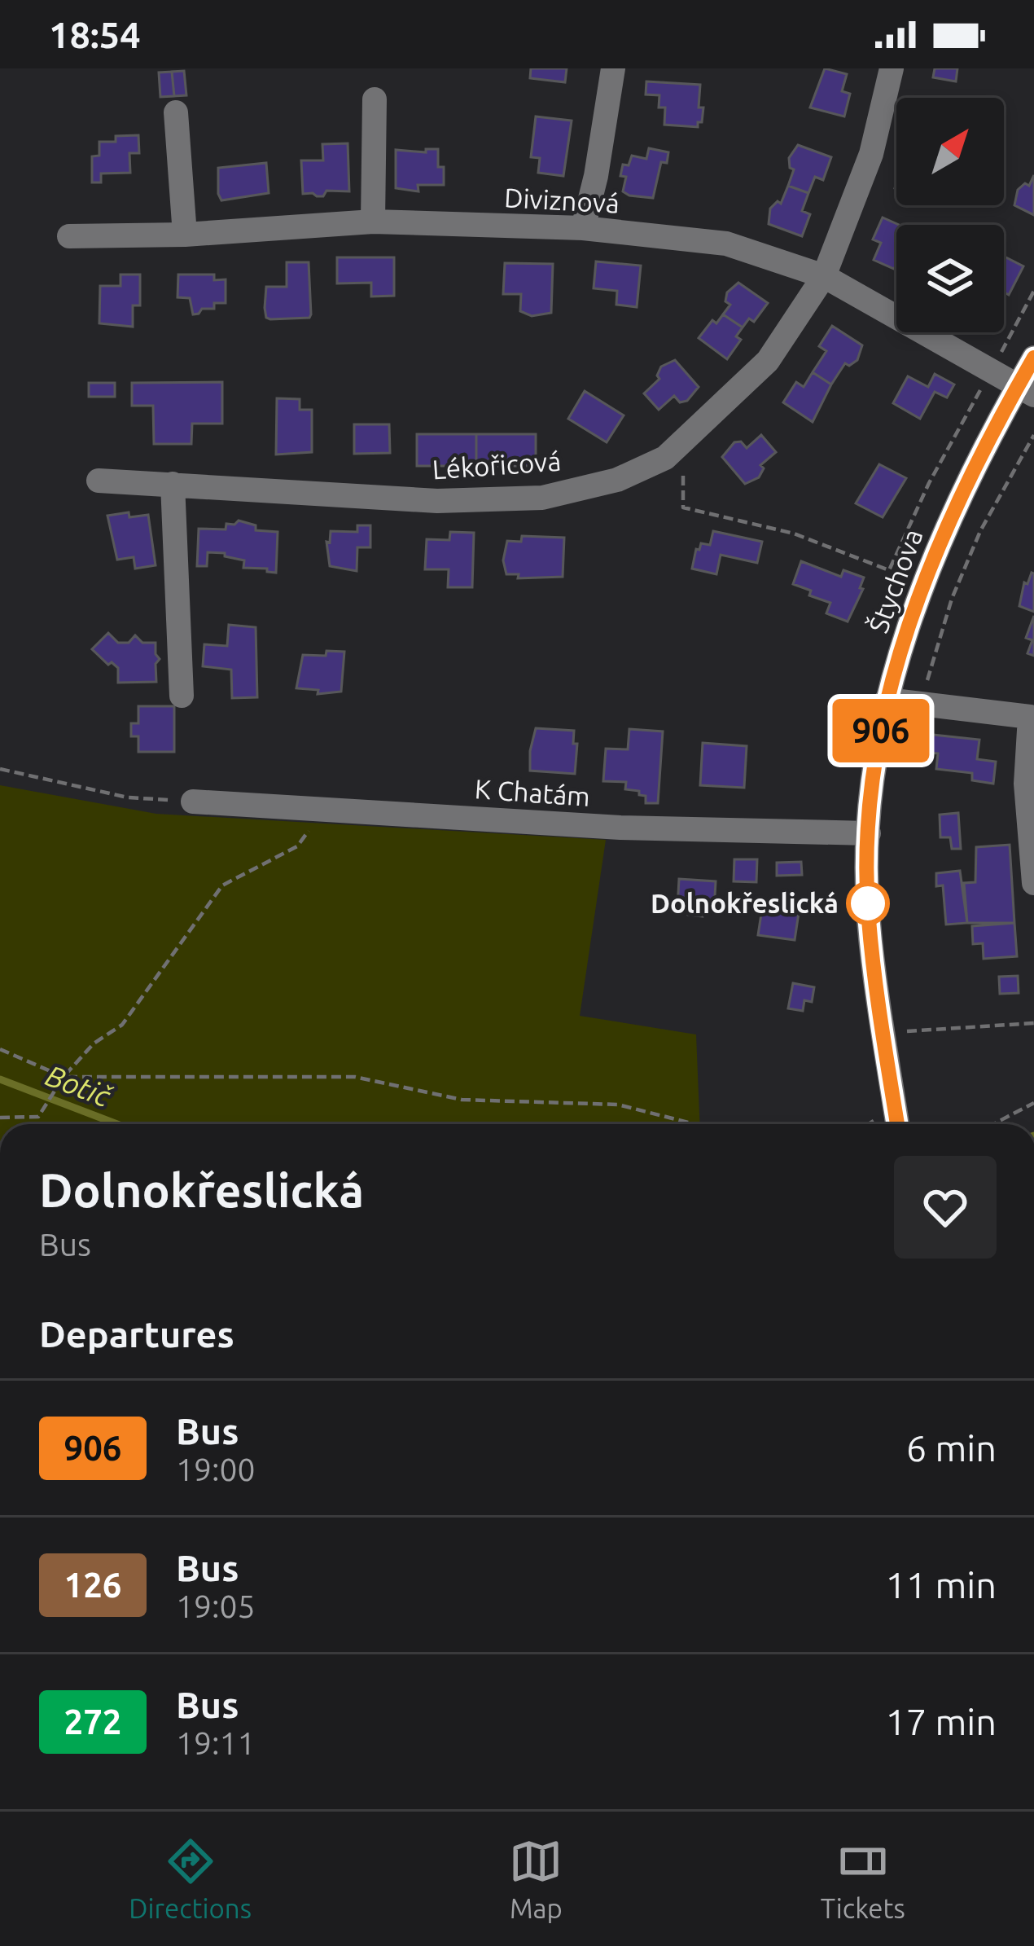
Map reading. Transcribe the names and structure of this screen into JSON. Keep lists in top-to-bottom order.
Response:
{
  "streets": {
    "street": [
      "Diviznová",
      "Lékořicová",
      "Štychova",
      "K Chatám"
    ]
  },
  "crossings": [
    ["Diviznová", "Lékořicová"],
    ["Diviznová", "Štychova"],
    ["Štychova", "K Chatám"]
  ],
  "water": ["Botič"],
  "places": ["Dolnokřeslická"],
  "lines": ["bus line 906"],
  "north": "top right",
  "page": {
    "status": "18:54",
    "on_map": "906",
    "heading": [
      ["Dolnokřeslická", "Bus"],
      "Departures"
    ],
    "list": [
      {
        "mark": "906",
        "name": "Bus",
        "note": "19:00",
        "value": "6 min"
      },
      {
        "mark": "126",
        "name": "Bus",
        "note": "19:05",
        "value": "11 min"
      },
      {
        "mark": "272",
        "name": "Bus",
        "note": "19:11",
        "value": "17 min"
      }
    ],
    "tabs": ["Directions", "Map", "Tickets"]
  }
}
